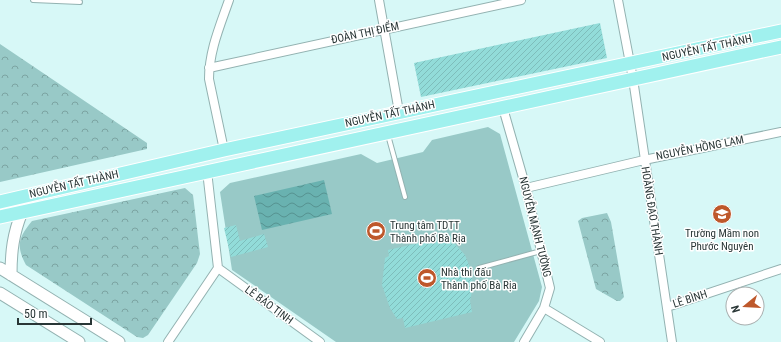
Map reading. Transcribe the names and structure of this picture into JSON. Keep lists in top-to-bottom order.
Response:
{
  "streets": {
    "main road": ["NGUYỄN TẤT THÀNH"],
    "street": [
      "ĐOÀN THỊ ĐIỂM",
      "NGUYỄN HỒNG LAM",
      "HOÀNG ĐẠO THÀNH",
      "NGUYỄN MẠNH TƯỜNG",
      "LÊ BÌNH",
      "LÊ BẢO TỊNH"
    ]
  },
  "crossings": [
    ["NGUYỄN TẤT THÀNH", "HOÀNG ĐẠO THÀNH"],
    ["NGUYỄN TẤT THÀNH", "NGUYỄN MẠNH TƯỜNG"],
    ["NGUYỄN HỒNG LAM", "HOÀNG ĐẠO THÀNH"],
    ["NGUYỄN HỒNG LAM", "NGUYỄN MẠNH TƯỜNG"],
    ["HOÀNG ĐẠO THÀNH", "LÊ BÌNH"]
  ],
  "places": {
    "school or university": ["Trường Mầm non Phước Nguyên"],
    "sports": ["Trung tâm TDTT Thành phố Bà Rịa", "Nhà thi đấu Thành phố Bà Rịa"]
  },
  "scale_bar": "50 m",
  "north": "left"
}
